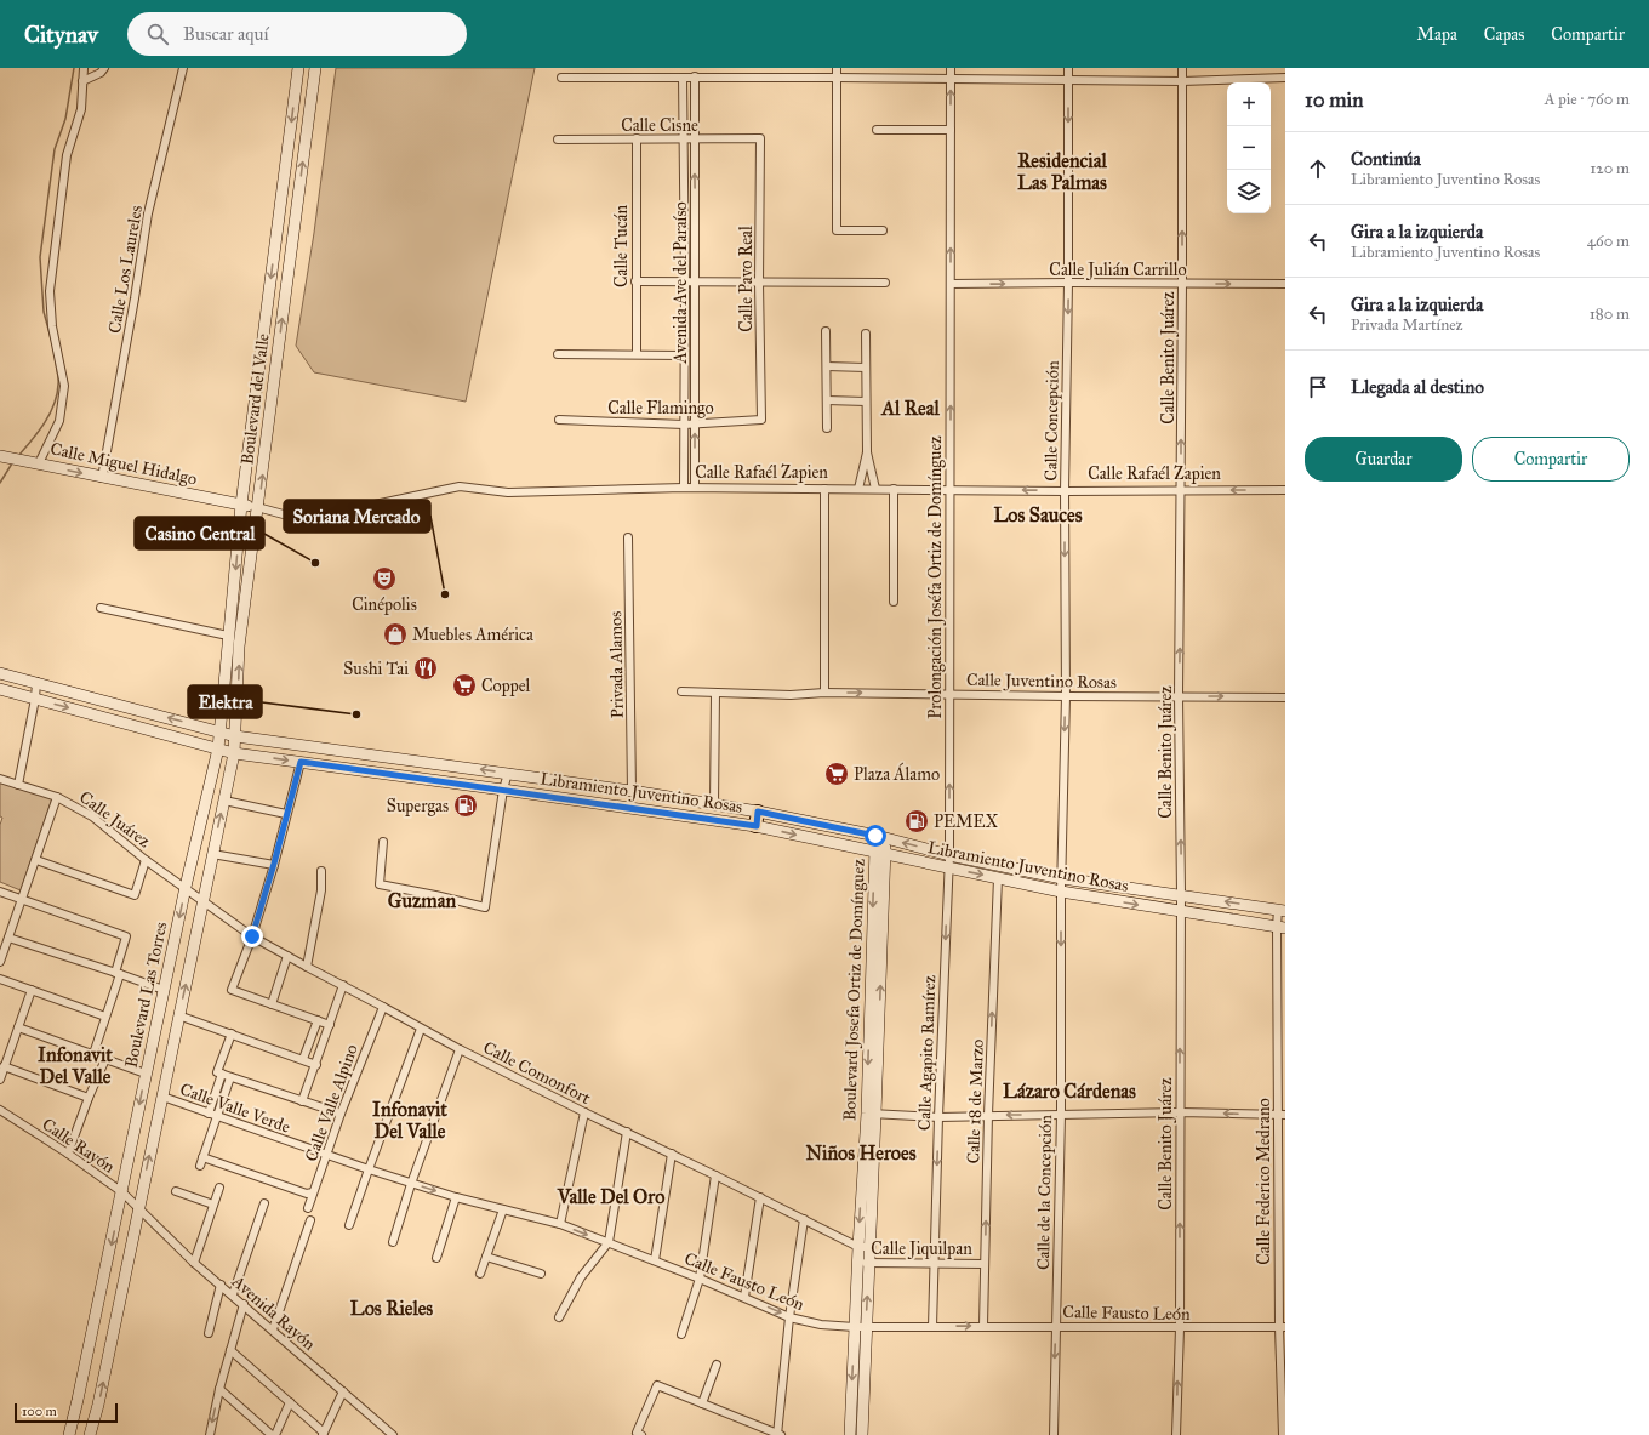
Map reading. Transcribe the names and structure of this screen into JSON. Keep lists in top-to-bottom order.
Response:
{
  "streets": {
    "street": [
      "Calle Cisne",
      "Calle Tucán",
      "Calle Los Laureles",
      "Calle Julián Carrillo",
      "Calle Pavo Real",
      "Avenida Ave del Paraíso",
      "Calle Benito Juárez",
      "Boulevard del Valle",
      "Calle Flamingo",
      "Calle Concepción",
      "Calle Miguel Hidalgo",
      "Calle Rafaél Zapien",
      "Prolongación Joséfa Ortiz de Domínguez",
      "Privada Alamos",
      "Calle Juventino Rosas",
      "Libramiento Juventino Rosas",
      "Calle Juárez",
      "Boulevard Josefa Ortiz de Domínguez",
      "Boulevard Las Torres",
      "Calle Agapito Ramírez",
      "Calle Comonfort",
      "Calle 18 de Marzo",
      "Calle Valle Alpino",
      "Calle Valle Verde",
      "Calle Rayón",
      "Calle Federico Medrano",
      "Calle de la Concepción",
      "Calle Jiquilpan",
      "Calle Fausto León",
      "Avenida Rayón"
    ]
  },
  "crossings": [
    ["Calle Cisne", "Calle Tucán"],
    ["Calle Cisne", "Calle Pavo Real"],
    ["Calle Cisne", "Avenida Ave del Paraíso"],
    ["Calle Los Laureles", "Calle Miguel Hidalgo"],
    ["Calle Julián Carrillo", "Calle Benito Juárez"],
    ["Calle Julián Carrillo", "Calle Concepción"],
    ["Calle Julián Carrillo", "Prolongación Joséfa Ortiz de Domínguez"],
    ["Calle Pavo Real", "Calle Flamingo"],
    ["Avenida Ave del Paraíso", "Calle Flamingo"],
    ["Avenida Ave del Paraíso", "Calle Rafaél Zapien"],
    ["Calle Benito Juárez", "Calle Rafaél Zapien"],
    ["Calle Benito Juárez", "Calle Juventino Rosas"],
    ["Calle Benito Juárez", "Libramiento Juventino Rosas"],
    ["Calle Benito Juárez", "Calle Fausto León"],
    ["Boulevard del Valle", "Calle Miguel Hidalgo"],
    ["Boulevard del Valle", "Calle Rafaél Zapien"],
    ["Boulevard del Valle", "Libramiento Juventino Rosas"],
    ["Boulevard del Valle", "Boulevard Las Torres"],
    ["Calle Concepción", "Calle Rafaél Zapien"],
    ["Calle Concepción", "Calle Juventino Rosas"],
    ["Calle Concepción", "Libramiento Juventino Rosas"],
    ["Calle Concepción", "Calle de la Concepción"],
    ["Calle Miguel Hidalgo", "Calle Rafaél Zapien"],
    ["Calle Rafaél Zapien", "Prolongación Joséfa Ortiz de Domínguez"],
    ["Prolongación Joséfa Ortiz de Domínguez", "Calle Juventino Rosas"],
    ["Prolongación Joséfa Ortiz de Domínguez", "Libramiento Juventino Rosas"],
    ["Prolongación Joséfa Ortiz de Domínguez", "Calle Agapito Ramírez"],
    ["Privada Alamos", "Libramiento Juventino Rosas"],
    ["Libramiento Juventino Rosas", "Boulevard Josefa Ortiz de Domínguez"],
    ["Libramiento Juventino Rosas", "Boulevard Las Torres"],
    ["Libramiento Juventino Rosas", "Calle Agapito Ramírez"],
    ["Libramiento Juventino Rosas", "Calle 18 de Marzo"],
    ["Libramiento Juventino Rosas", "Calle Federico Medrano"],
    ["Libramiento Juventino Rosas", "Calle de la Concepción"],
    ["Calle Juárez", "Boulevard Las Torres"],
    ["Calle Juárez", "Calle Comonfort"],
    ["Boulevard Josefa Ortiz de Domínguez", "Calle Comonfort"],
    ["Boulevard Josefa Ortiz de Domínguez", "Calle Jiquilpan"],
    ["Boulevard Josefa Ortiz de Domínguez", "Calle Fausto León"],
    ["Boulevard Las Torres", "Calle Rayón"],
    ["Calle Agapito Ramírez", "Calle Jiquilpan"],
    ["Calle Agapito Ramírez", "Calle Fausto León"],
    ["Calle Comonfort", "Calle Valle Alpino"],
    ["Calle 18 de Marzo", "Calle Jiquilpan"],
    ["Calle 18 de Marzo", "Calle Fausto León"],
    ["Calle Valle Alpino", "Calle Valle Verde"],
    ["Calle Valle Alpino", "Calle Fausto León"],
    ["Calle Valle Verde", "Calle Fausto León"],
    ["Calle Rayón", "Avenida Rayón"],
    ["Calle Federico Medrano", "Calle Fausto León"],
    ["Calle de la Concepción", "Calle Fausto León"]
  ],
  "one_way": [
    "Calle Julián Carrillo",
    "Calle Benito Juárez",
    "Calle Concepción",
    "Prolongación Joséfa Ortiz de Domínguez",
    "Calle Juventino Rosas",
    "Calle Agapito Ramírez",
    "Calle 18 de Marzo",
    "Calle de la Concepción"
  ],
  "districts": [
    "Residencial Las Palmas",
    "Al Real",
    "Los Sauces",
    "Guzman",
    "Infonavit Del Valle",
    "Lázaro Cárdenas",
    "Infonavit Del Valle",
    "Niños Heroes",
    "Valle Del Oro",
    "Los Rieles"
  ],
  "places": {
    "other": ["Casino Central", "Soriana Mercado", "Elektra"],
    "theatre": ["Cinépolis"],
    "shop": ["Muebles América"],
    "restaurant": ["Sushi Tai"],
    "supermarket": ["Coppel", "Plaza Álamo"],
    "fuel station": ["Supergas", "PEMEX"]
  },
  "scale_bar": "100 m",
  "page": {
    "header": "Citynav",
    "search": "Buscar aquí",
    "nav": ["Mapa", "Capas", "Compartir"],
    "heading": ["10 min", "A pie · 760 m"],
    "map_buttons": ["+", "−"],
    "list": [
      ["Continúa", "Libramiento Juventino Rosas", "120 m"],
      ["Gira a la izquierda", "Libramiento Juventino Rosas", "460 m"],
      ["Gira a la izquierda", "Privada Martínez", "180 m"],
      "Llegada al destino"
    ],
    "buttons": ["Guardar", "Compartir"],
    "scale": "100 m"
  }
}
